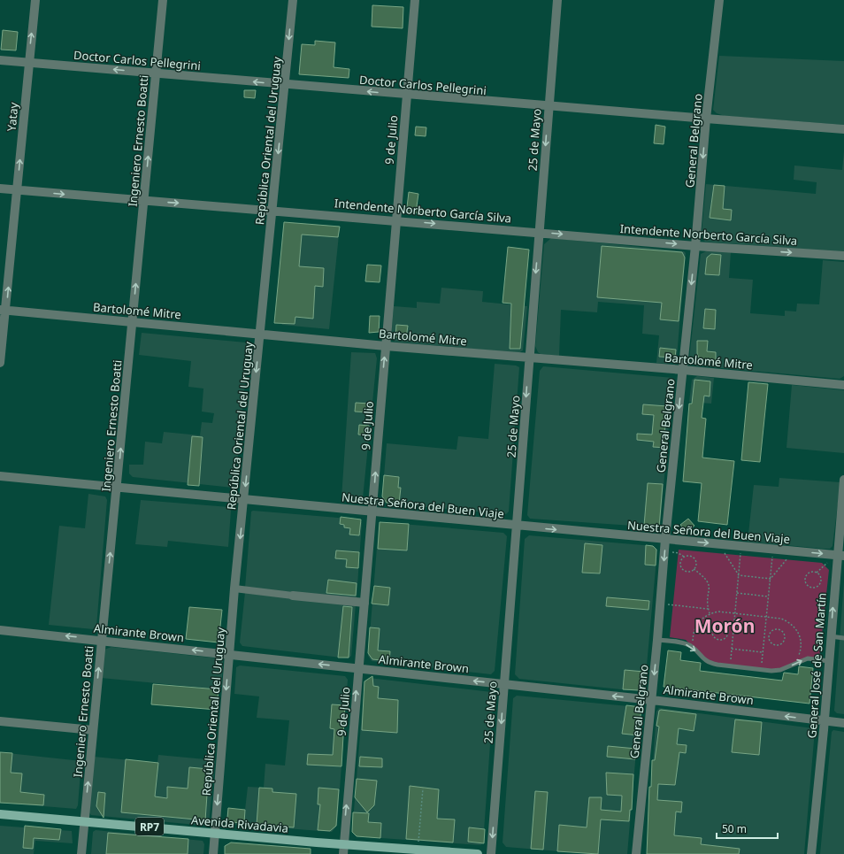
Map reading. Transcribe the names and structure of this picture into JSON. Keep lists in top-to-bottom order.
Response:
{
  "streets": {
    "main road": ["Avenida Rivadavia", "RP7"],
    "street": [
      "Doctor Carlos Pellegrini",
      "Yatay",
      "9 de Julio",
      "25 de Mayo",
      "Ingeniero Ernesto Boatti",
      "República Oriental del Uruguay",
      "General Belgrano",
      "Intendente Norberto García Silva",
      "Bartolomé Mitre",
      "Nuestra Señora del Buen Viaje",
      "Almirante Brown",
      "General José de San Martín"
    ]
  },
  "crossings": [
    ["Doctor Carlos Pellegrini", "Yatay"],
    ["Doctor Carlos Pellegrini", "9 de Julio"],
    ["Doctor Carlos Pellegrini", "25 de Mayo"],
    ["Doctor Carlos Pellegrini", "Ingeniero Ernesto Boatti"],
    ["Doctor Carlos Pellegrini", "República Oriental del Uruguay"],
    ["Doctor Carlos Pellegrini", "General Belgrano"],
    ["Yatay", "Intendente Norberto García Silva"],
    ["Yatay", "Bartolomé Mitre"],
    ["9 de Julio", "Intendente Norberto García Silva"],
    ["9 de Julio", "Bartolomé Mitre"],
    ["9 de Julio", "Nuestra Señora del Buen Viaje"],
    ["9 de Julio", "Almirante Brown"],
    ["9 de Julio", "Avenida Rivadavia"],
    ["25 de Mayo", "Intendente Norberto García Silva"],
    ["25 de Mayo", "Bartolomé Mitre"],
    ["25 de Mayo", "Nuestra Señora del Buen Viaje"],
    ["25 de Mayo", "Almirante Brown"],
    ["Ingeniero Ernesto Boatti", "Intendente Norberto García Silva"],
    ["Ingeniero Ernesto Boatti", "Bartolomé Mitre"],
    ["Ingeniero Ernesto Boatti", "Nuestra Señora del Buen Viaje"],
    ["Ingeniero Ernesto Boatti", "Almirante Brown"],
    ["Ingeniero Ernesto Boatti", "Avenida Rivadavia"],
    ["República Oriental del Uruguay", "Intendente Norberto García Silva"],
    ["República Oriental del Uruguay", "Bartolomé Mitre"],
    ["República Oriental del Uruguay", "Nuestra Señora del Buen Viaje"],
    ["República Oriental del Uruguay", "Almirante Brown"],
    ["República Oriental del Uruguay", "Avenida Rivadavia"],
    ["General Belgrano", "Intendente Norberto García Silva"],
    ["General Belgrano", "Bartolomé Mitre"],
    ["General Belgrano", "Nuestra Señora del Buen Viaje"],
    ["General Belgrano", "Almirante Brown"],
    ["Nuestra Señora del Buen Viaje", "General José de San Martín"],
    ["Almirante Brown", "General José de San Martín"]
  ],
  "one_way": [
    "Doctor Carlos Pellegrini",
    "Yatay",
    "9 de Julio",
    "25 de Mayo",
    "Ingeniero Ernesto Boatti",
    "República Oriental del Uruguay",
    "General Belgrano",
    "Intendente Norberto García Silva",
    "Almirante Brown"
  ],
  "districts": ["Morón"],
  "scale_bar": "50 m"
}
